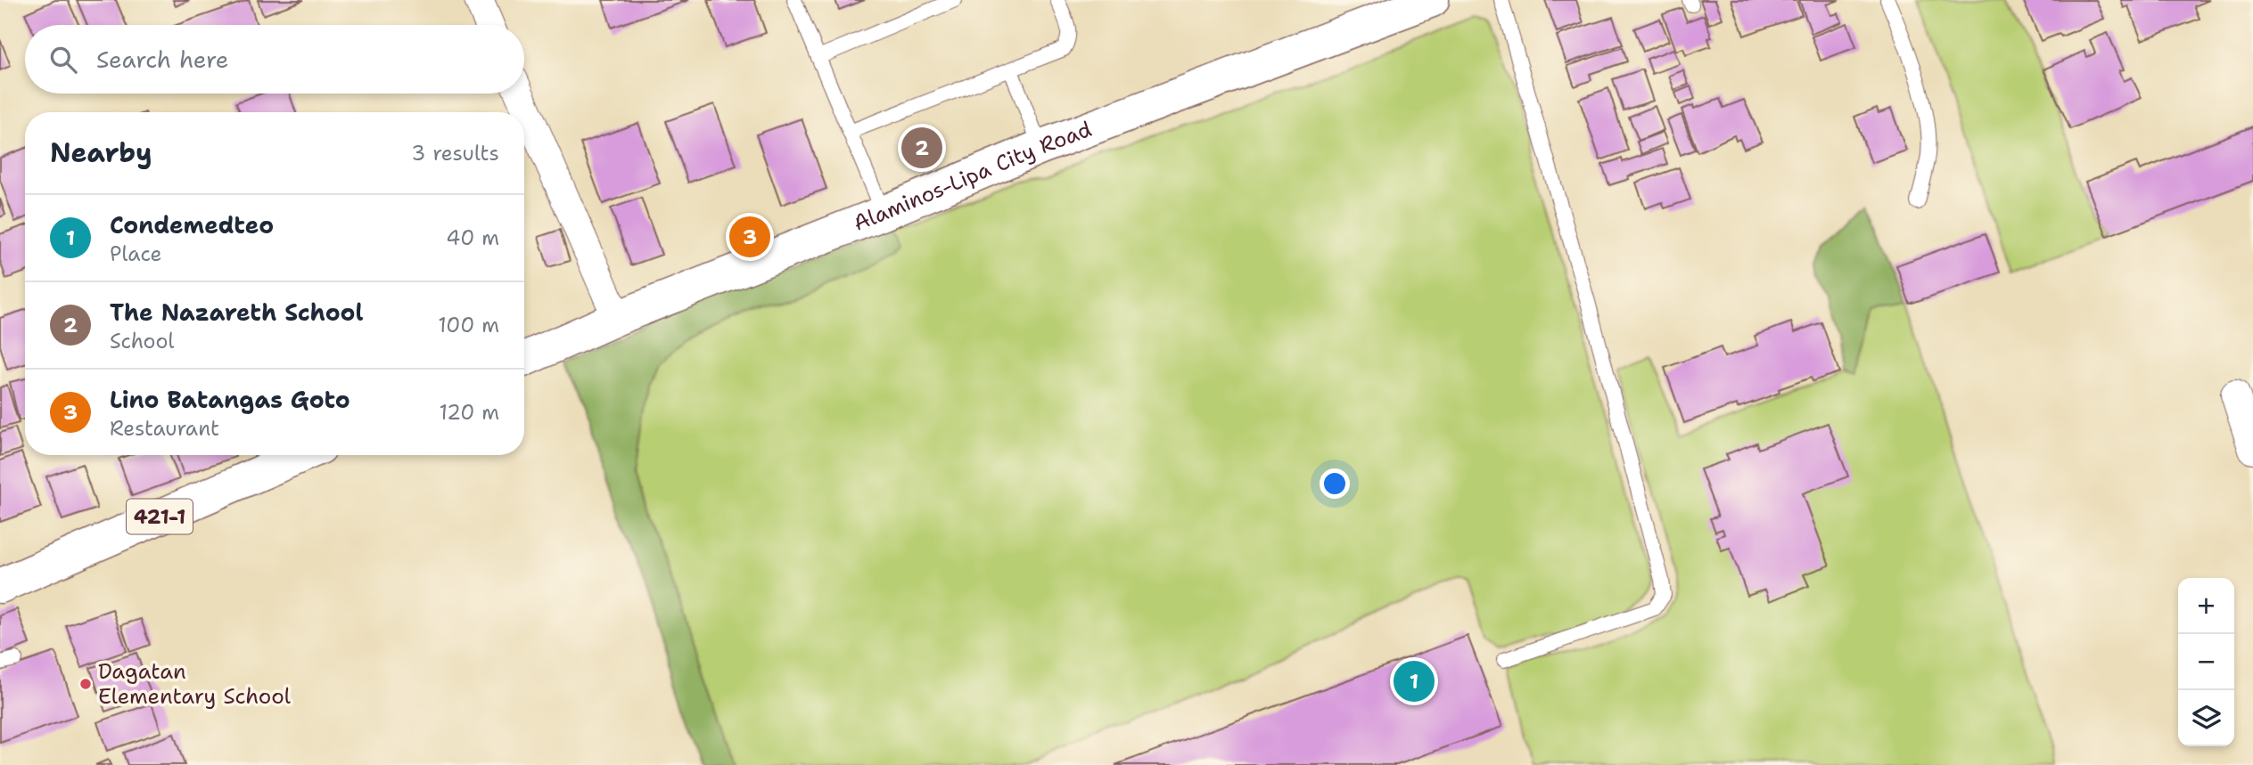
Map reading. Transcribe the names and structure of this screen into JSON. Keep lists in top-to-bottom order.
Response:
{
  "streets": {
    "main road": ["Alaminos-Lipa City Road", "421-1"]
  },
  "places": ["Dagatan Elementary School"],
  "page": {
    "search": "Search here",
    "heading": ["Nearby", "3 results"],
    "pins": ["2", "3", "1"],
    "list": [
      {
        "mark": "1",
        "name": "Condemedteo",
        "note": "Place",
        "value": "40 m"
      },
      {
        "mark": "2",
        "name": "The Nazareth School",
        "note": "School",
        "value": "100 m"
      },
      {
        "mark": "3",
        "name": "Lino Batangas Goto",
        "note": "Restaurant",
        "value": "120 m"
      }
    ],
    "map_buttons": ["+", "−"]
  }
}
